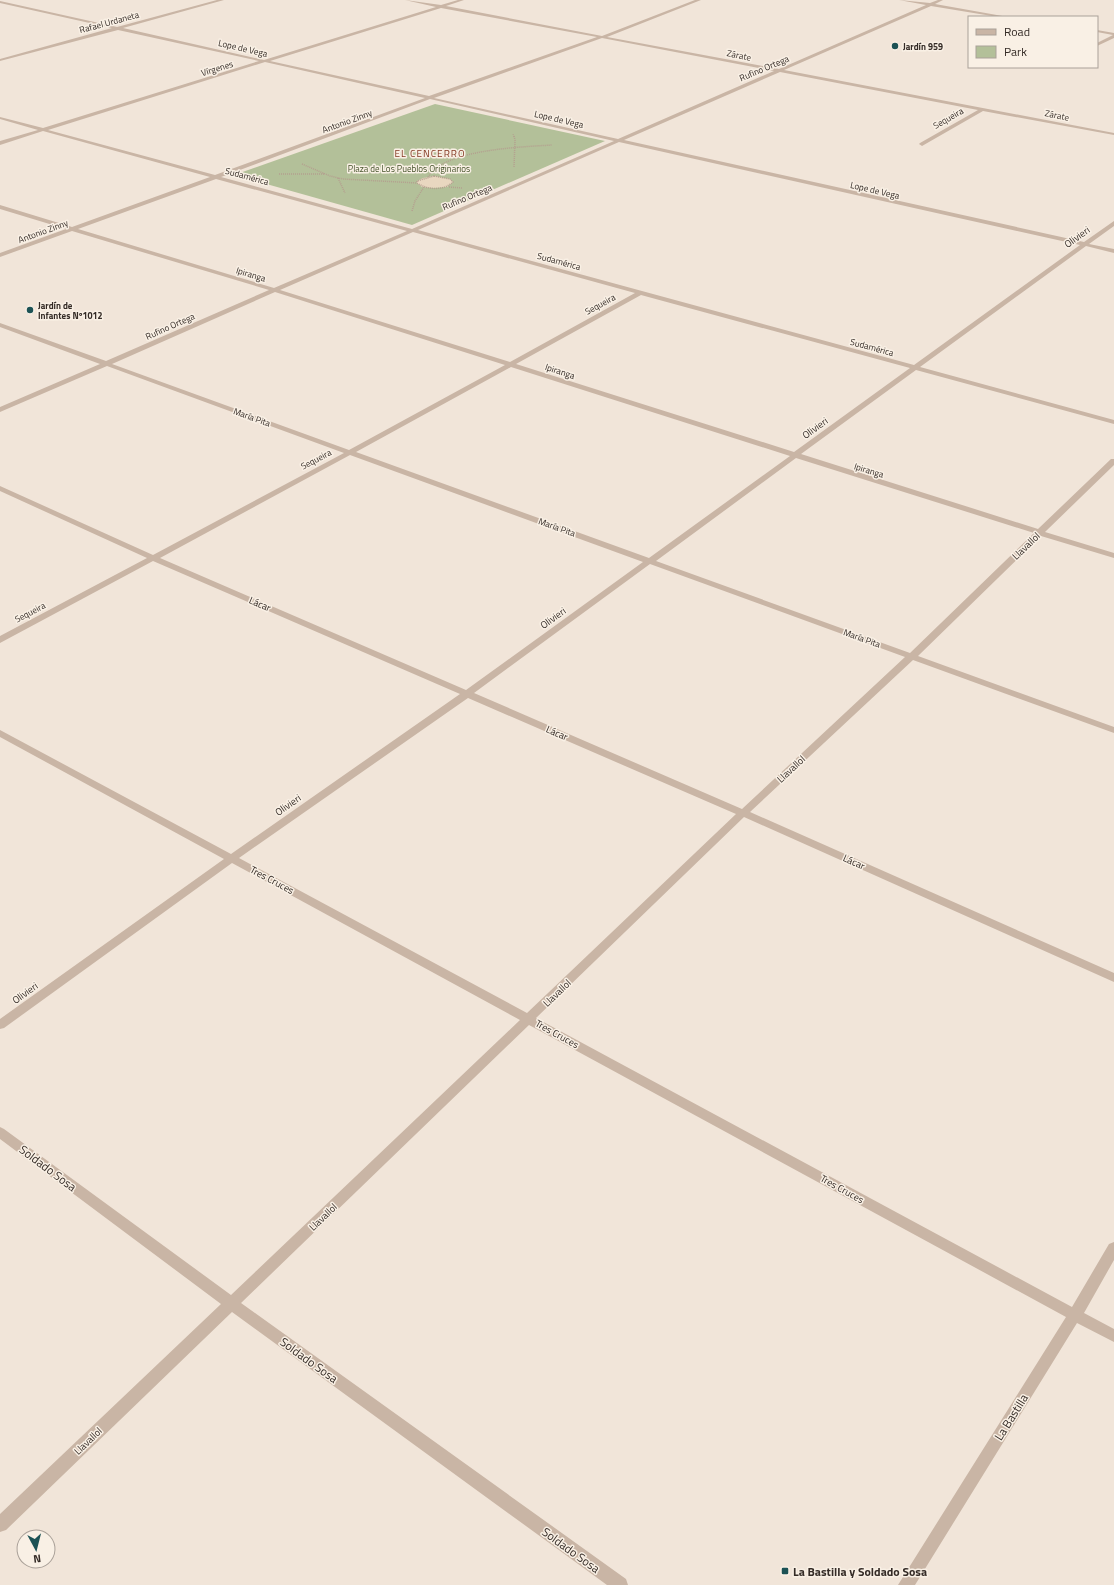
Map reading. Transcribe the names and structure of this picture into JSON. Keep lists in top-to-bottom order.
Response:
{
  "streets": {
    "street": [
      "Rafael Urdaneta",
      "Lope de Vega",
      "Zárate",
      "Vírgenes",
      "Rufino Ortega",
      "Sequeira",
      "Antonio Zinny",
      "Sudamérica",
      "Olivieri",
      "Ipiranga",
      "María Pita",
      "Llavallol",
      "Lácar",
      "Tres Cruces",
      "Soldado Sosa",
      "La Bastilla"
    ]
  },
  "crossings": [
    ["Rafael Urdaneta", "Lope de Vega"],
    ["Lope de Vega", "Vírgenes"],
    ["Lope de Vega", "Rufino Ortega"],
    ["Lope de Vega", "Antonio Zinny"],
    ["Lope de Vega", "Olivieri"],
    ["Zárate", "Vírgenes"],
    ["Zárate", "Rufino Ortega"],
    ["Zárate", "Sequeira"],
    ["Zárate", "Antonio Zinny"],
    ["Vírgenes", "Sudamérica"],
    ["Rufino Ortega", "Sudamérica"],
    ["Rufino Ortega", "Ipiranga"],
    ["Rufino Ortega", "María Pita"],
    ["Sequeira", "Sudamérica"],
    ["Sequeira", "Ipiranga"],
    ["Sequeira", "María Pita"],
    ["Sequeira", "Lácar"],
    ["Antonio Zinny", "Sudamérica"],
    ["Antonio Zinny", "Ipiranga"],
    ["Sudamérica", "Olivieri"],
    ["Olivieri", "Ipiranga"],
    ["Olivieri", "María Pita"],
    ["Olivieri", "Lácar"],
    ["Olivieri", "Tres Cruces"],
    ["Ipiranga", "Llavallol"],
    ["María Pita", "Llavallol"],
    ["Llavallol", "Lácar"],
    ["Llavallol", "Tres Cruces"],
    ["Llavallol", "Soldado Sosa"],
    ["Tres Cruces", "La Bastilla"]
  ],
  "districts": ["EL CENCERRO"],
  "parks": ["Plaza de Los Pueblos Originarios"],
  "places": {
    "other": ["Jardín 959", "Jardín de Infantes Nº1012"],
    "transit": ["La Bastilla y Soldado Sosa"]
  },
  "legend": ["Road", "Park"],
  "north": "bottom"
}
